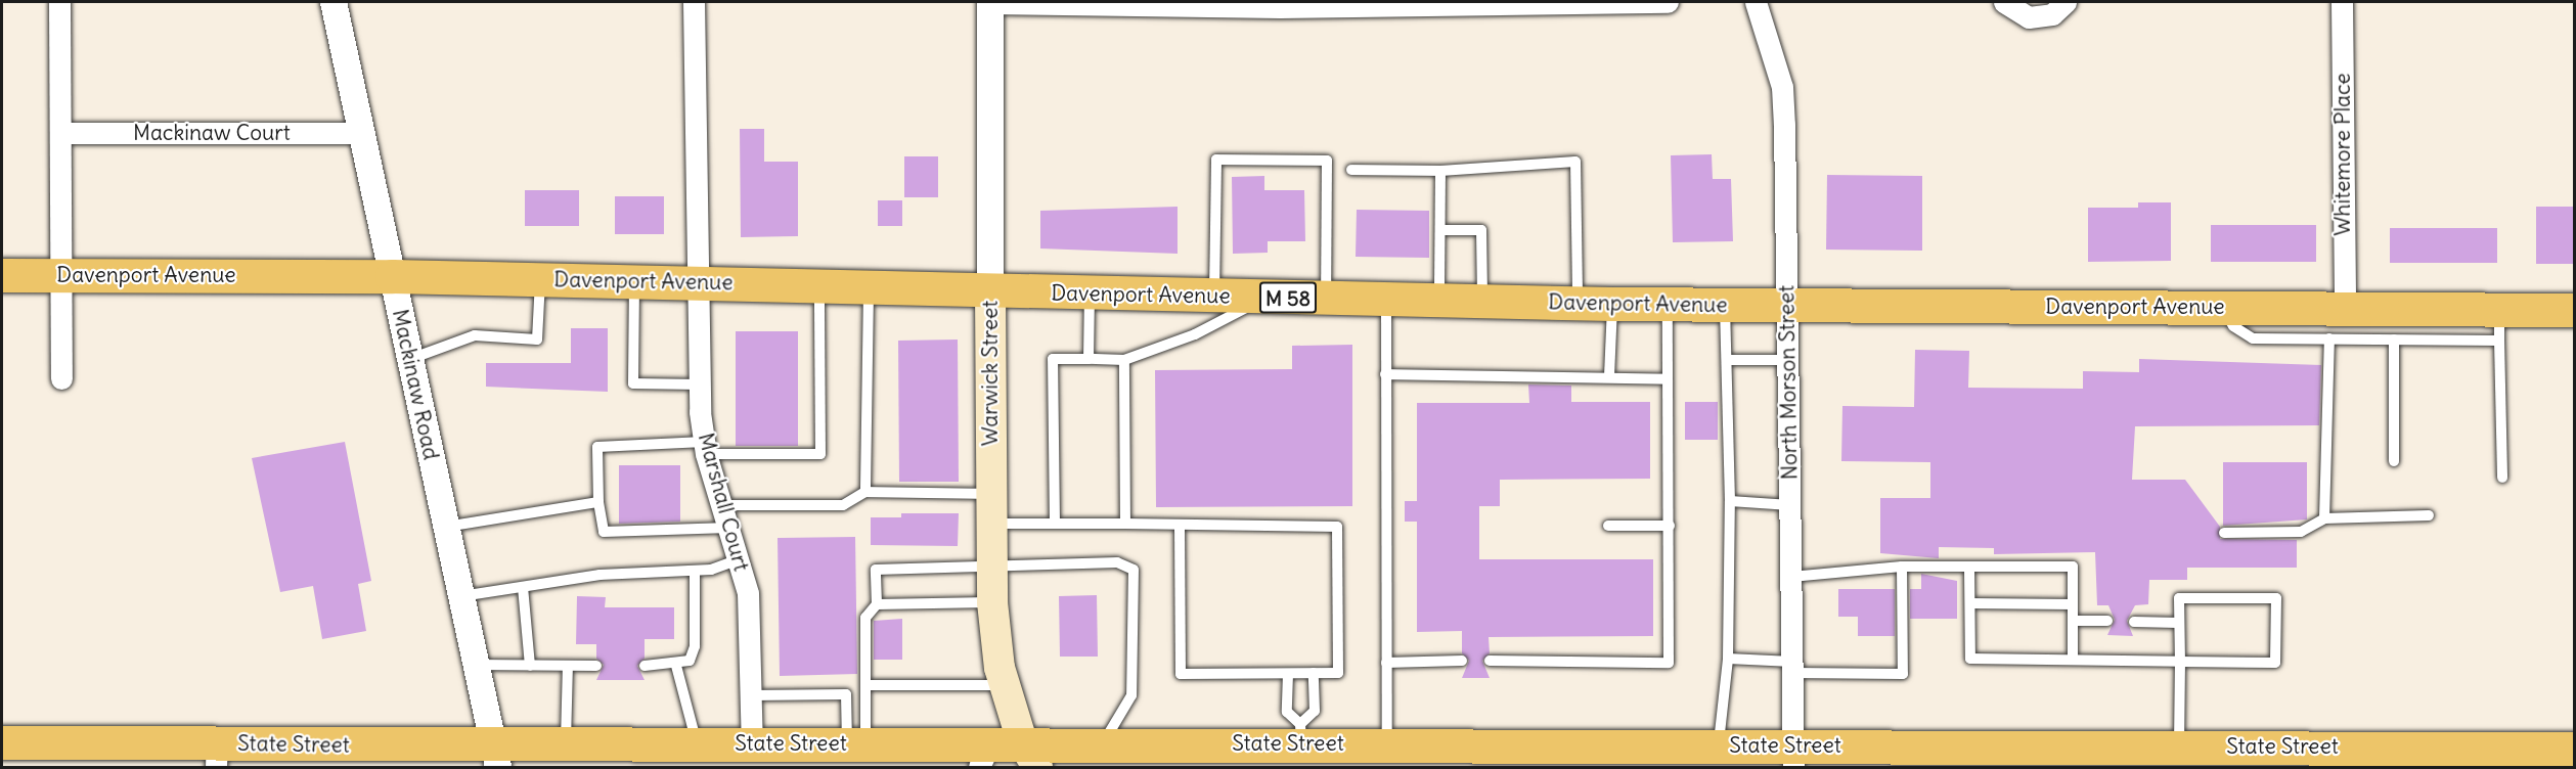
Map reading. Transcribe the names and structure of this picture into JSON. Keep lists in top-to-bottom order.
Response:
{
  "streets": {
    "main road": [
      "Davenport Avenue",
      "M 58",
      "Warwick Street",
      "State Street"
    ],
    "street": [
      "Mackinaw Court",
      "Whitemore Place",
      "North Morson Street",
      "Mackinaw Road",
      "Marshall Court"
    ]
  },
  "crossings": [
    ["Mackinaw Court", "Mackinaw Road"],
    ["Whitemore Place", "Davenport Avenue"],
    ["Davenport Avenue", "Warwick Street"],
    ["Davenport Avenue", "North Morson Street"],
    ["Davenport Avenue", "Mackinaw Road"],
    ["Davenport Avenue", "Marshall Court"],
    ["Warwick Street", "State Street"],
    ["North Morson Street", "State Street"],
    ["Mackinaw Road", "State Street"],
    ["Marshall Court", "State Street"]
  ]
}
